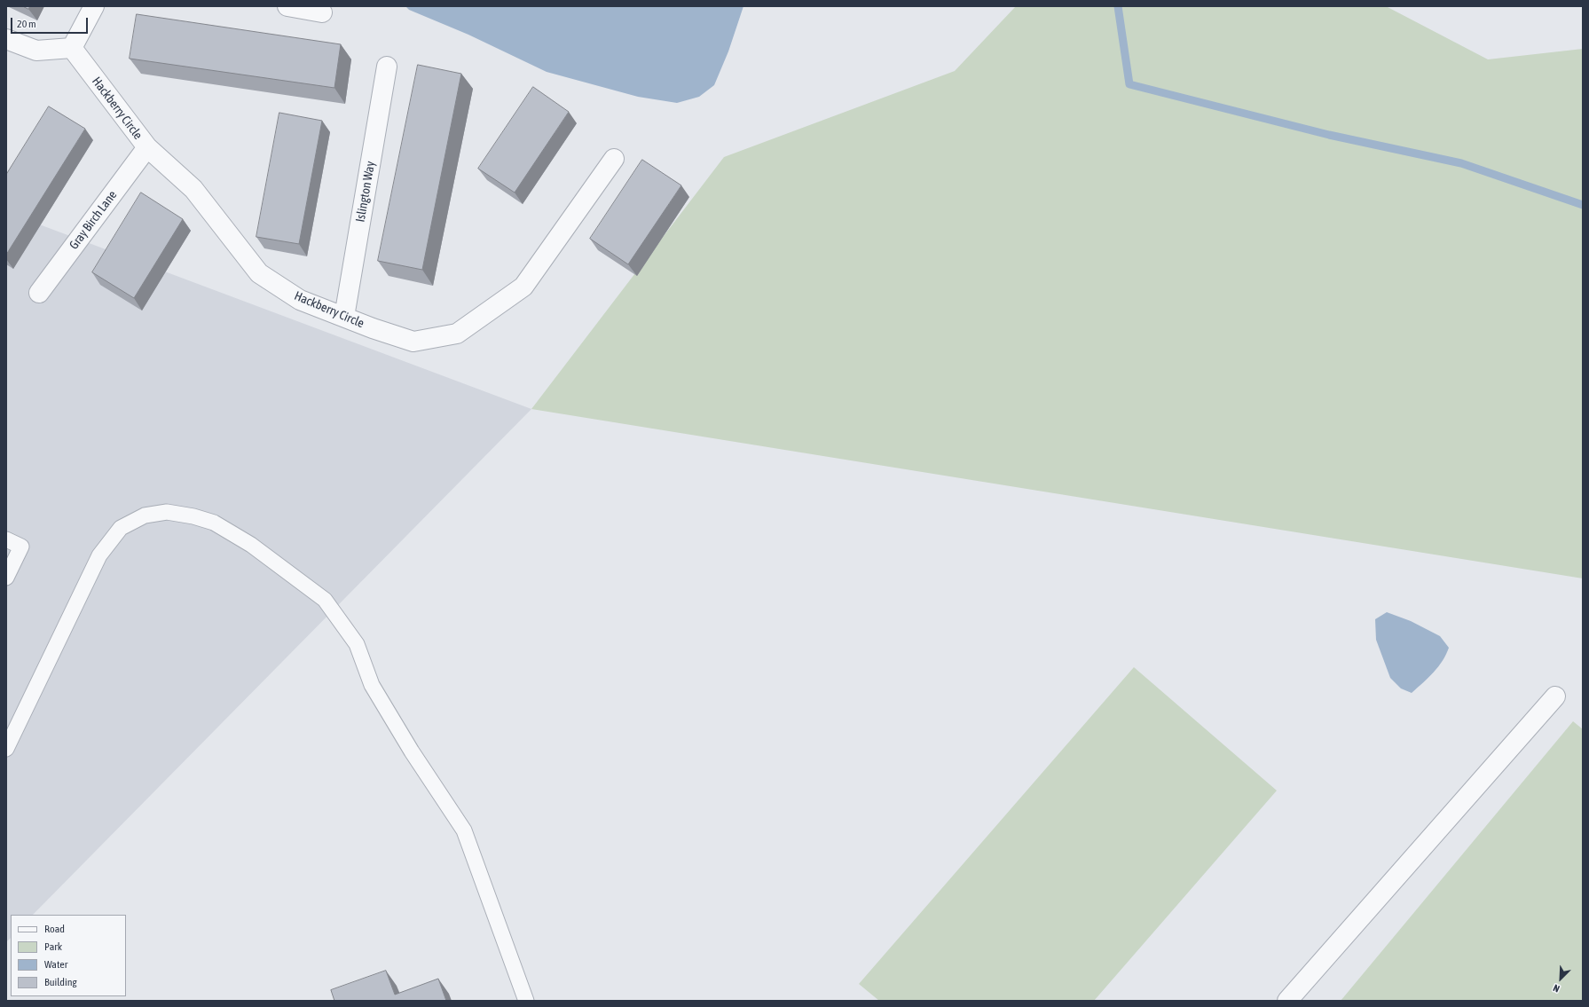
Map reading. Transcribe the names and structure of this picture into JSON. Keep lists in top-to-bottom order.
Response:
{
  "streets": {
    "street": ["Hackberry Circle", "Islington Way", "Gray Birch Lane"]
  },
  "crossings": [
    ["Hackberry Circle", "Islington Way"],
    ["Hackberry Circle", "Gray Birch Lane"]
  ],
  "legend": [
    "Road",
    "Park",
    "Water",
    "Building"
  ],
  "scale_bar": "20 m",
  "north": "bottom left"
}
